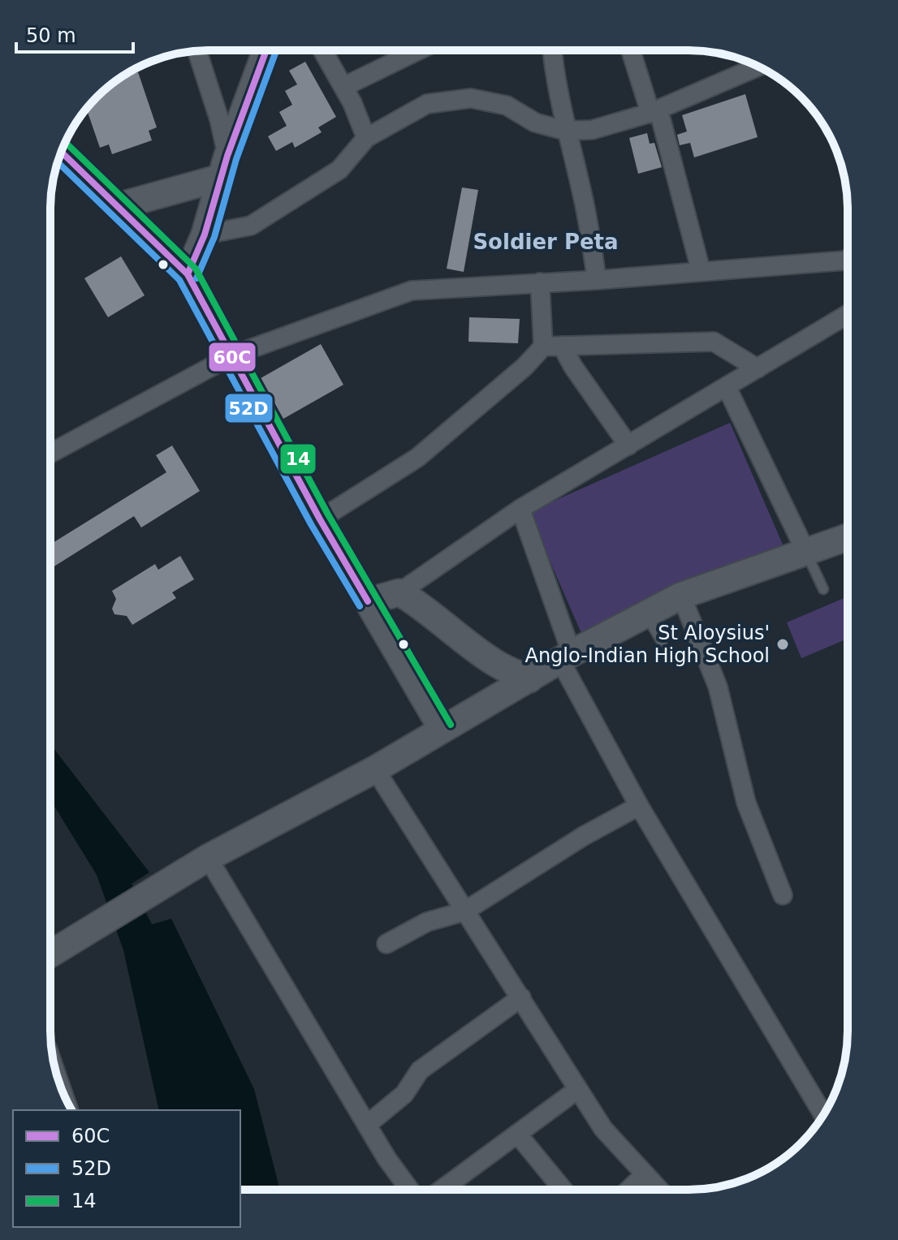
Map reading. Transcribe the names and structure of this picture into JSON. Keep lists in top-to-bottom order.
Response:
{
  "districts": ["Soldier Peta"],
  "places": ["St Aloysius' Anglo-Indian High School"],
  "lines": ["transit line 60C", "transit line 52D", "transit line 14"],
  "legend": ["60C", "52D", "14"],
  "scale_bar": "50 m"
}
